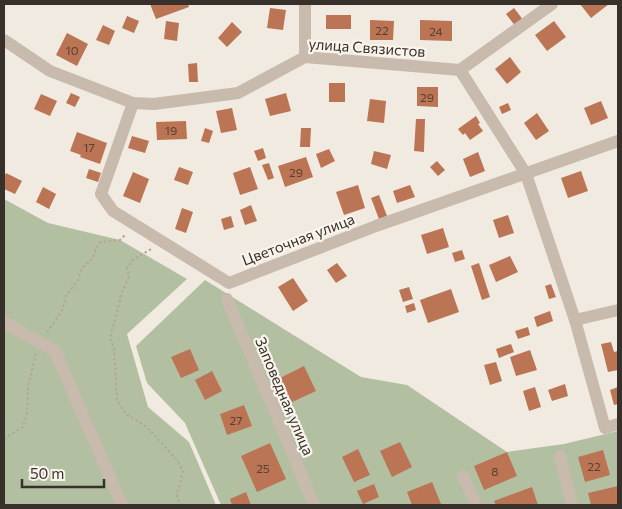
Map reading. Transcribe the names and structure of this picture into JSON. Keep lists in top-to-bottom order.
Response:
{
  "streets": {
    "street": ["улица Связистов", "Цветочная улица", "Заповедная улица"]
  },
  "crossings": [
    ["улица Связистов", "Цветочная улица"]
  ],
  "house_numbers": [
    "22",
    "24",
    "10",
    "29",
    "19",
    "17",
    "29",
    "27",
    "22",
    "25",
    "8"
  ],
  "scale_bar": "50 m"
}
